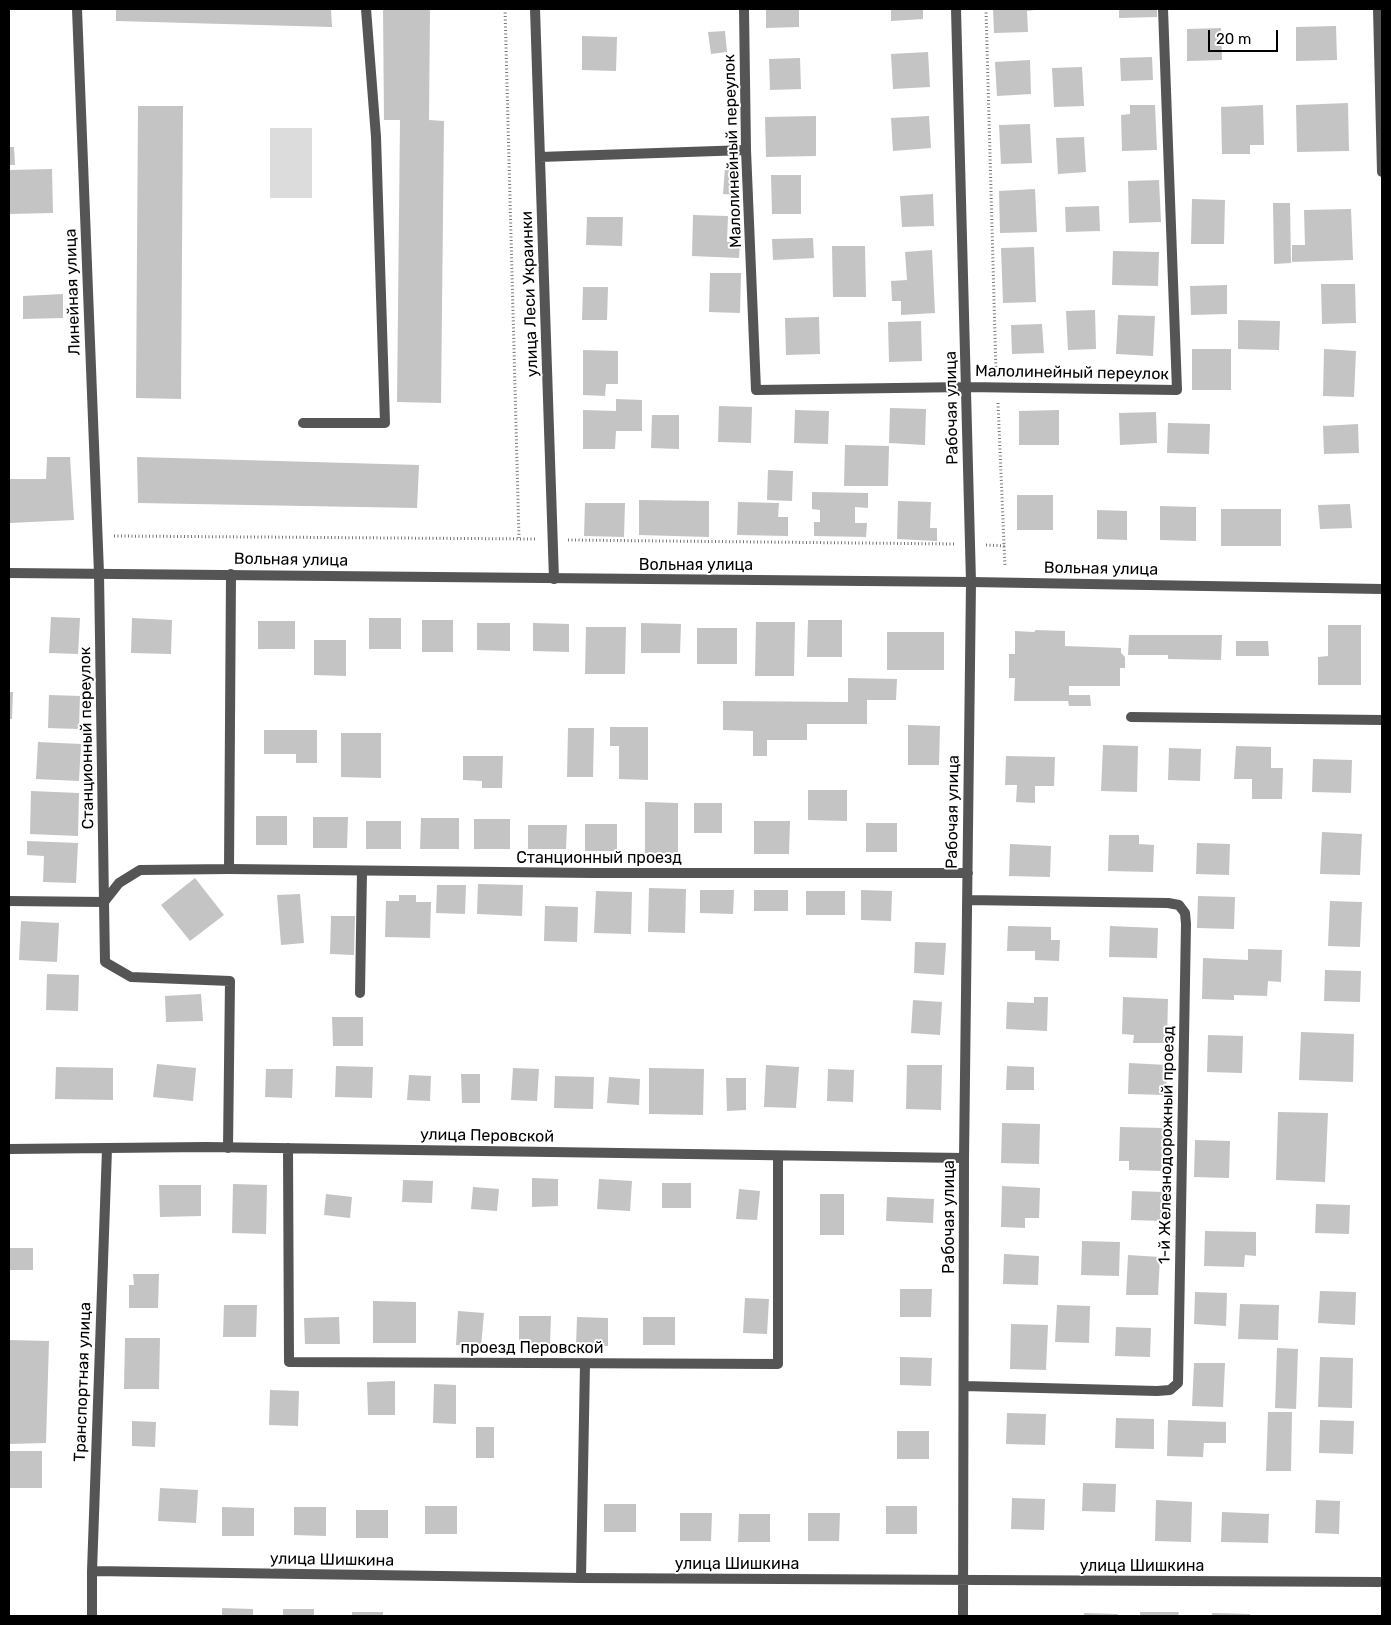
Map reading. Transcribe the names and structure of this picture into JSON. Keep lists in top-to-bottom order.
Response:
{
  "streets": {
    "street": [
      "Малолинейный переулок",
      "Линейная улица",
      "улица Леси Украинки",
      "Рабочая улица",
      "Вольная улица",
      "Станционный переулок",
      "Станционный проезд",
      "улица Перовской",
      "1-й Железнодорожный проезд",
      "проезд Перовской",
      "Транспортная улица",
      "улица Шишкина"
    ]
  },
  "crossings": [
    ["Малолинейный переулок", "Рабочая улица"],
    ["Линейная улица", "Вольная улица"],
    ["Линейная улица", "Станционный переулок"],
    ["улица Леси Украинки", "Вольная улица"],
    ["Рабочая улица", "Вольная улица"],
    ["Рабочая улица", "Станционный проезд"],
    ["Рабочая улица", "улица Перовской"],
    ["Рабочая улица", "1-й Железнодорожный проезд"],
    ["Рабочая улица", "улица Шишкина"],
    ["Вольная улица", "Станционный переулок"],
    ["Станционный переулок", "Станционный проезд"],
    ["Станционный переулок", "улица Перовской"],
    ["улица Перовской", "проезд Перовской"],
    ["улица Перовской", "Транспортная улица"],
    ["Транспортная улица", "улица Шишкина"]
  ],
  "scale_bar": "20 m"
}
